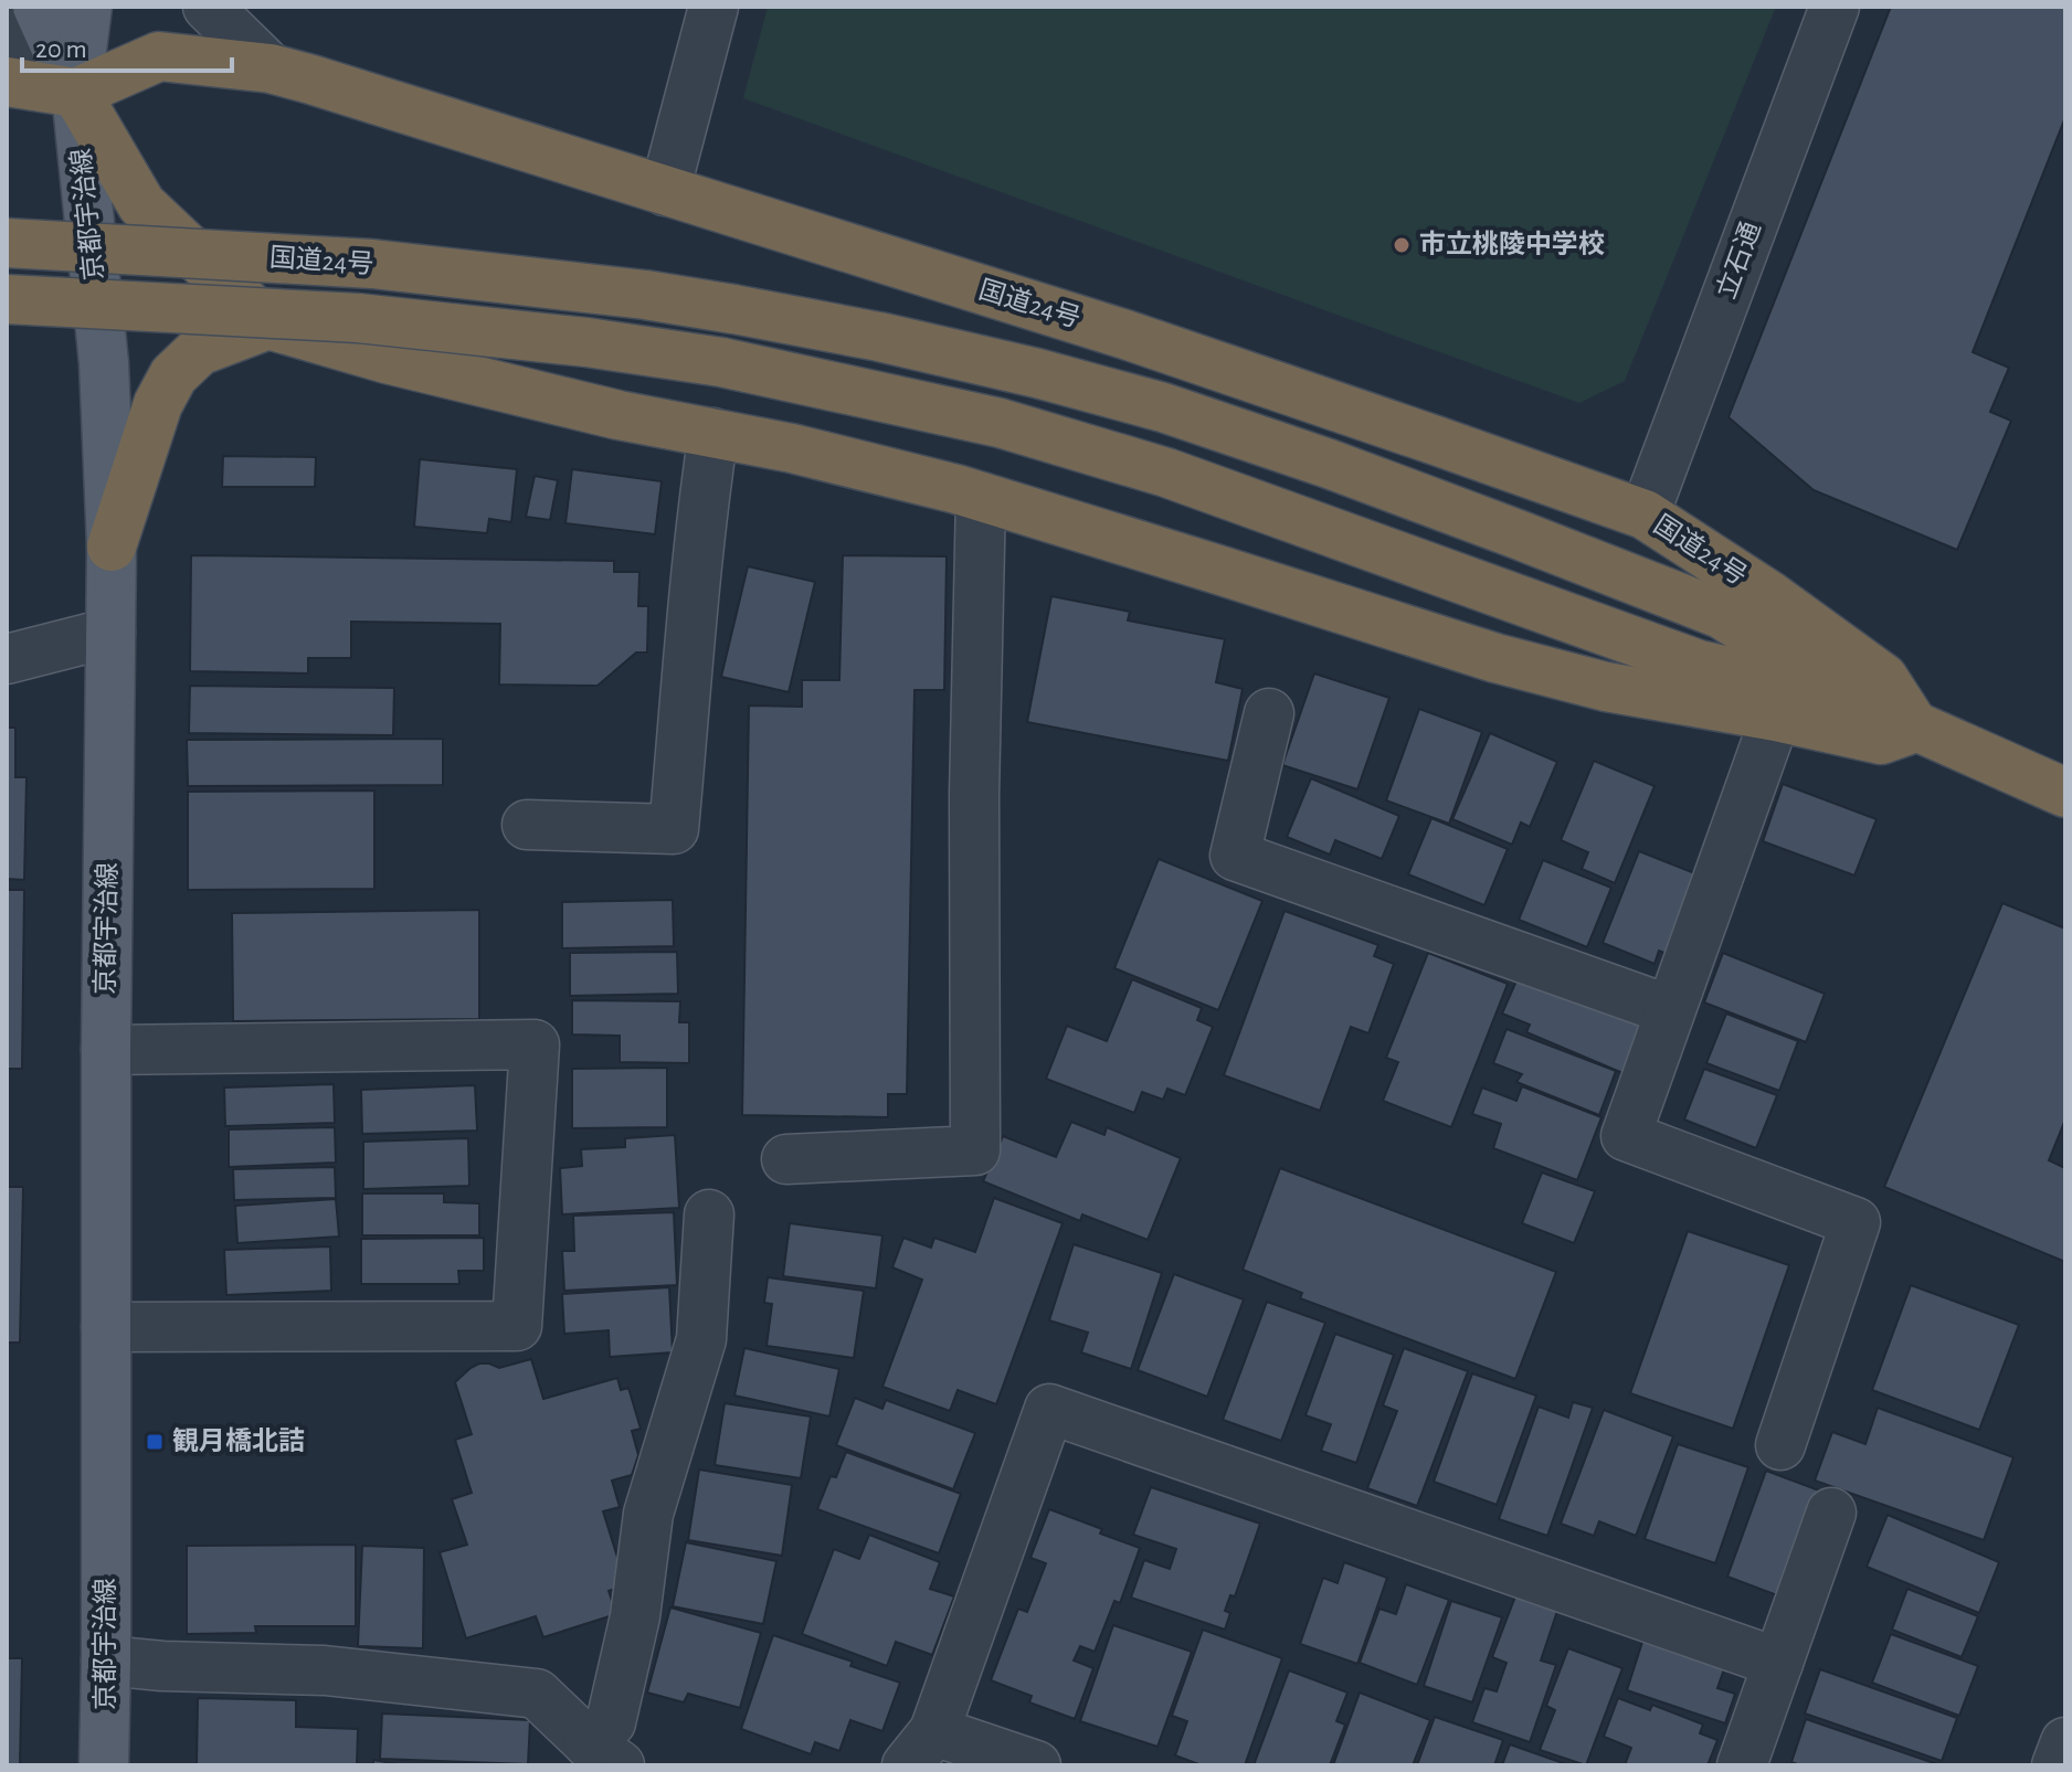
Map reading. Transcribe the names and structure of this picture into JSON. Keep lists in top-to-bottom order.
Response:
{
  "streets": {
    "highway": ["国道24号"],
    "main road": ["京都宇治線"],
    "street": ["立石通"]
  },
  "crossings": [
    ["京都宇治線", "国道24号"],
    ["立石通", "国道24号"]
  ],
  "places": {
    "other": ["市立桃陵中学校"],
    "transit": ["観月橋北詰"]
  },
  "scale_bar": "20 m"
}
